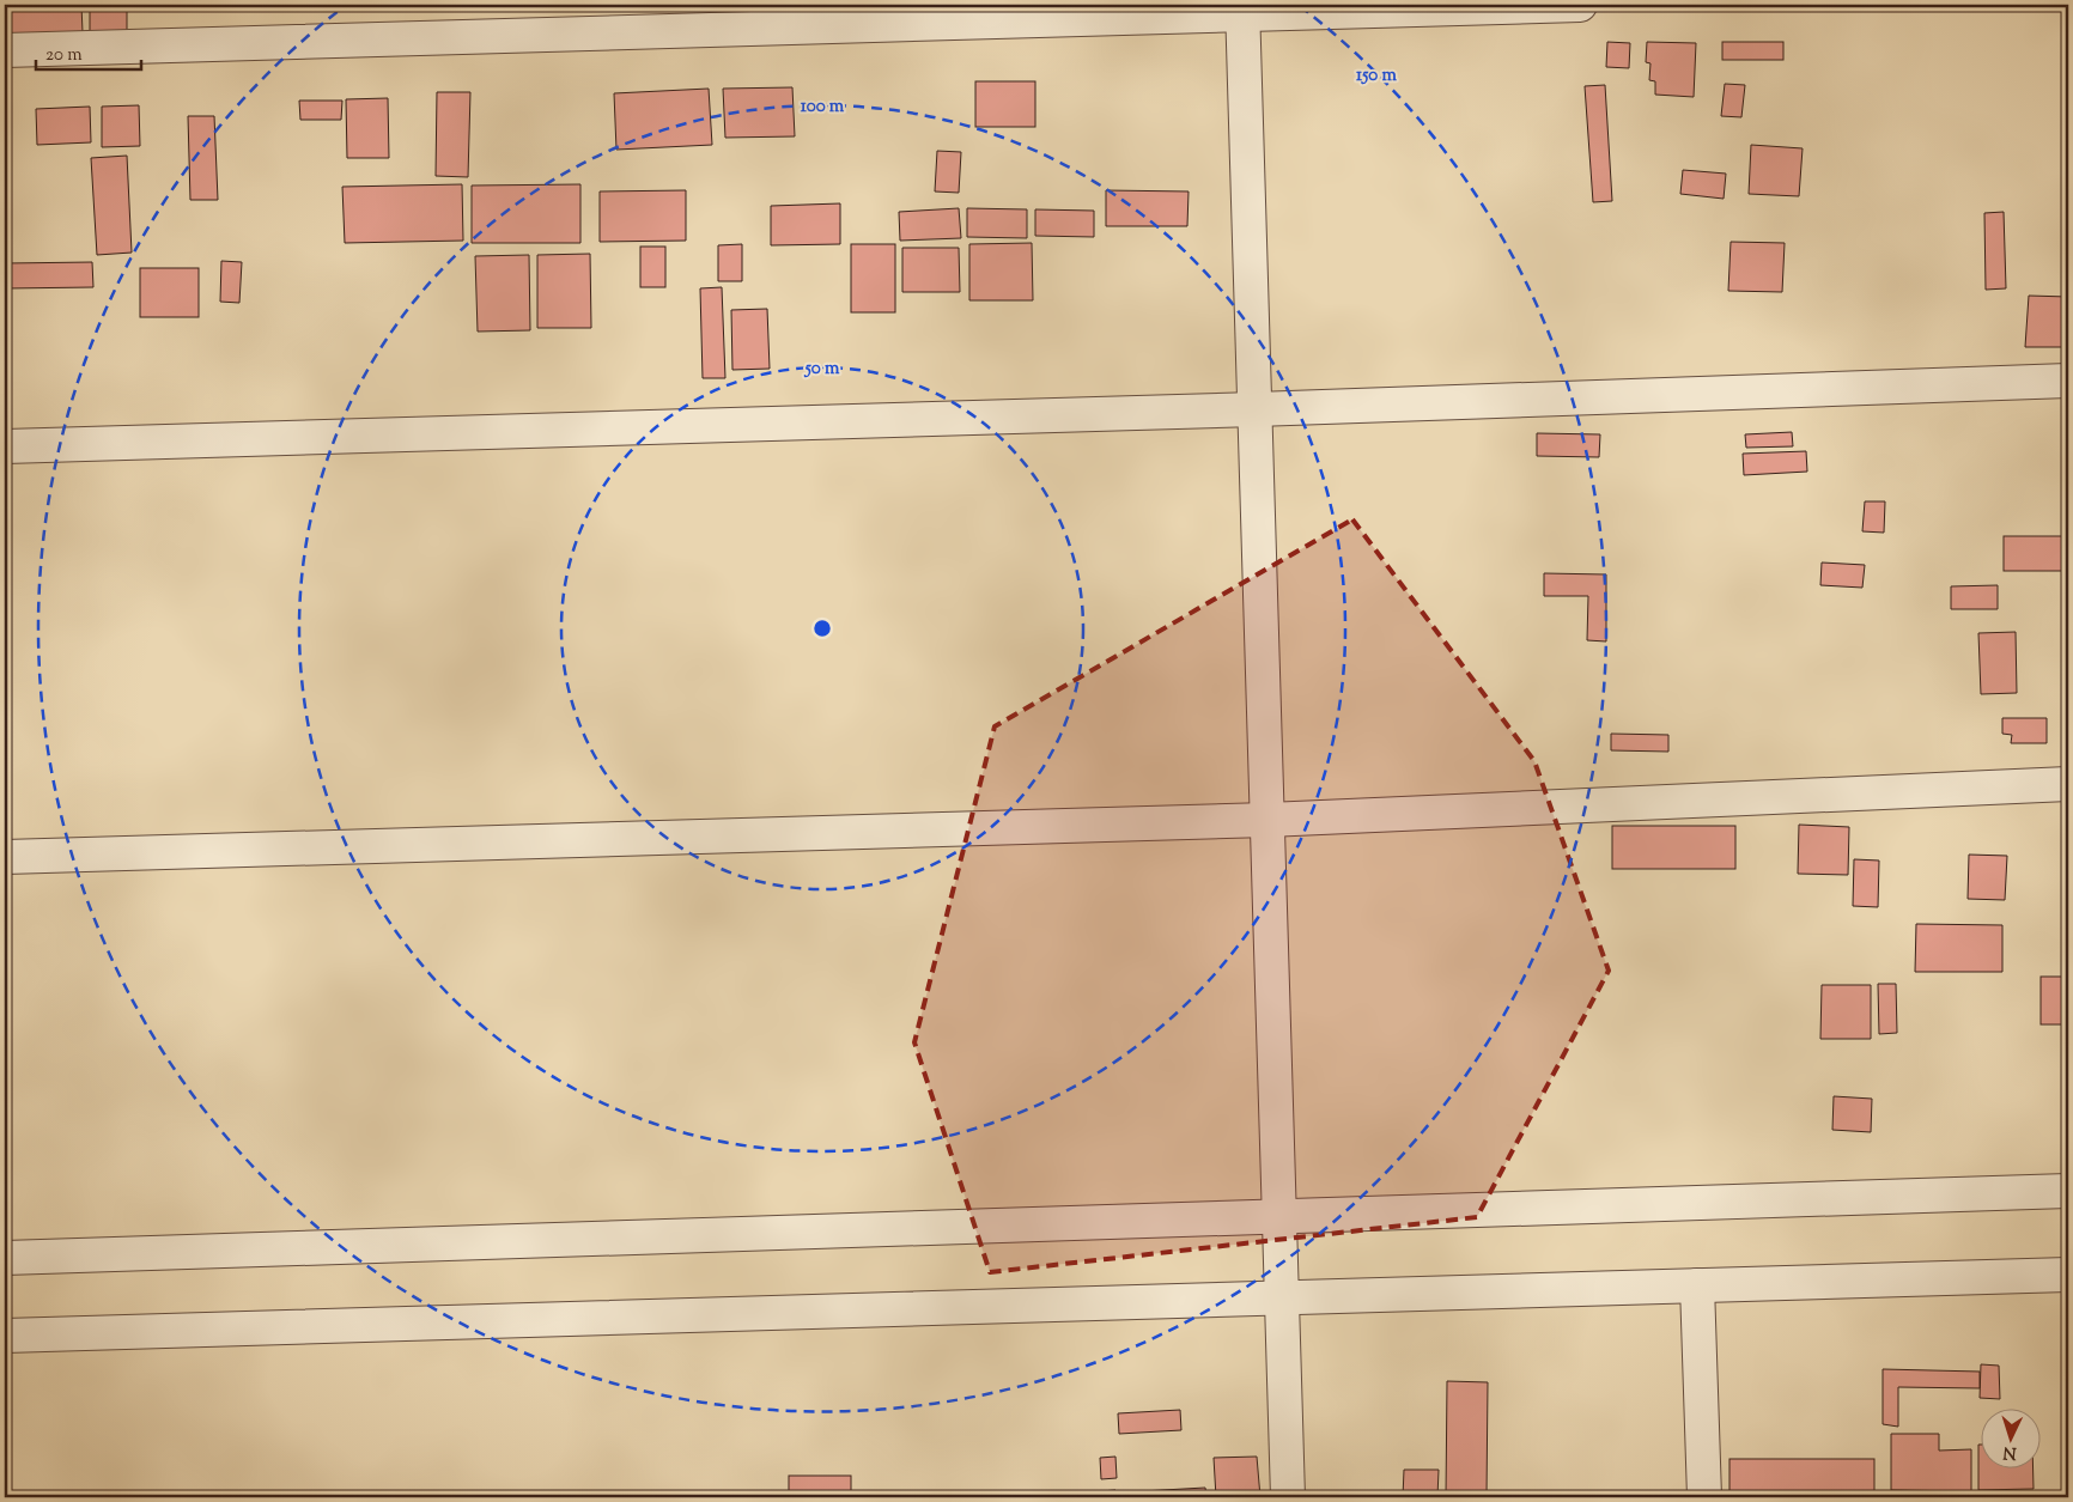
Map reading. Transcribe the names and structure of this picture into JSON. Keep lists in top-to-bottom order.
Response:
{
  "scale_bar": "20 m",
  "north": "bottom",
  "rings": ["150 m", "100 m", "50 m"]
}
